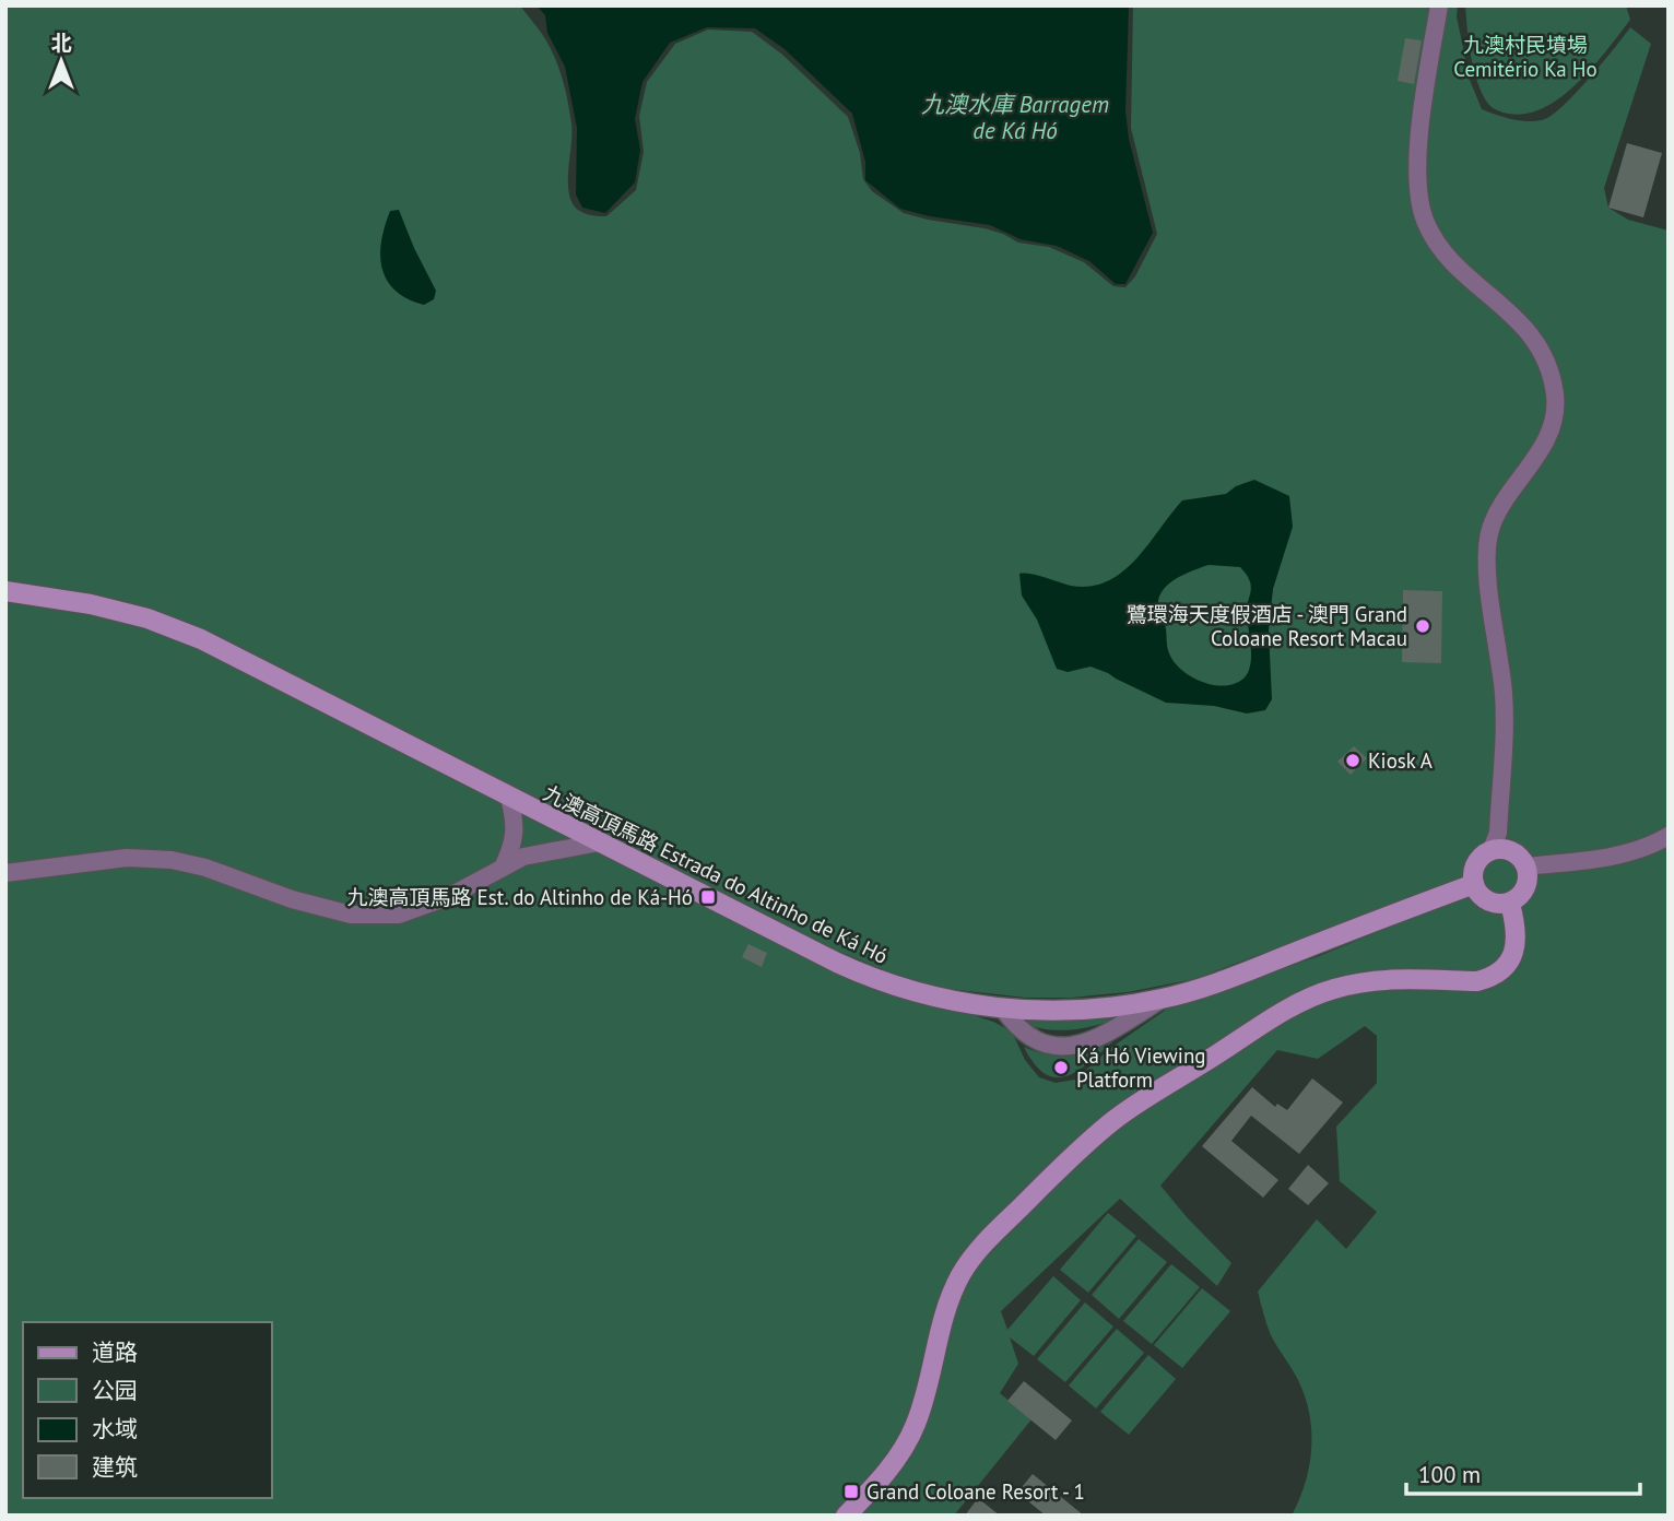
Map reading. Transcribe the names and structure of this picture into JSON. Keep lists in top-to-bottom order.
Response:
{
  "streets": {
    "main road": ["九澳高頂馬路 Estrada do Altinho de Ká Hó"]
  },
  "water": ["九澳水庫 Barragem de Ká Hó"],
  "parks": ["九澳村民墳場 Cemitério Ka Ho"],
  "places": {
    "other": ["鷺環海天度假酒店 - 澳門 Grand Coloane Resort Macau", "Kiosk A", "Ká Hó Viewing Platform"],
    "transit": ["九澳高頂馬路 Est. do Altinho de Ká-Hó", "Grand Coloane Resort - 1"]
  },
  "legend": [
    "道路",
    "公园",
    "水域",
    "建筑"
  ],
  "scale_bar": "100 m",
  "north": "top"
}
